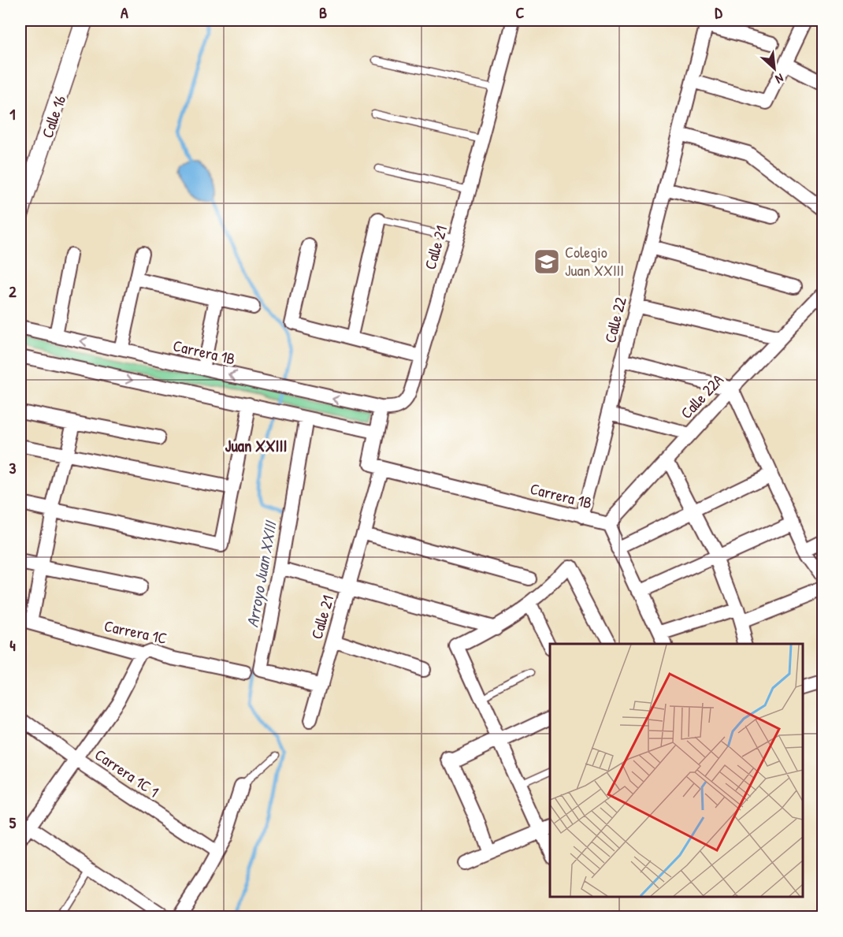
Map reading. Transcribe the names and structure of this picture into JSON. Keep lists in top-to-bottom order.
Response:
{
  "streets": {
    "street": [
      "Calle 16",
      "Calle 21",
      "Calle 22",
      "Carrera 1B",
      "Calle 22A",
      "Carrera 1C",
      "Carrera 1C 1"
    ]
  },
  "crossings": [
    ["Calle 21", "Carrera 1B"],
    ["Calle 22", "Carrera 1B"],
    ["Carrera 1B", "Calle 22A"]
  ],
  "districts": ["Juan XXIII"],
  "water": ["Arroyo Juan XXIII"],
  "places": {
    "school or university": ["Colegio Juan XXIII"]
  },
  "north": "bottom right",
  "grid": {
    "columns": [
      "A",
      "B",
      "C",
      "D"
    ],
    "rows": [
      "1",
      "2",
      "3",
      "4",
      "5"
    ]
  }
}
